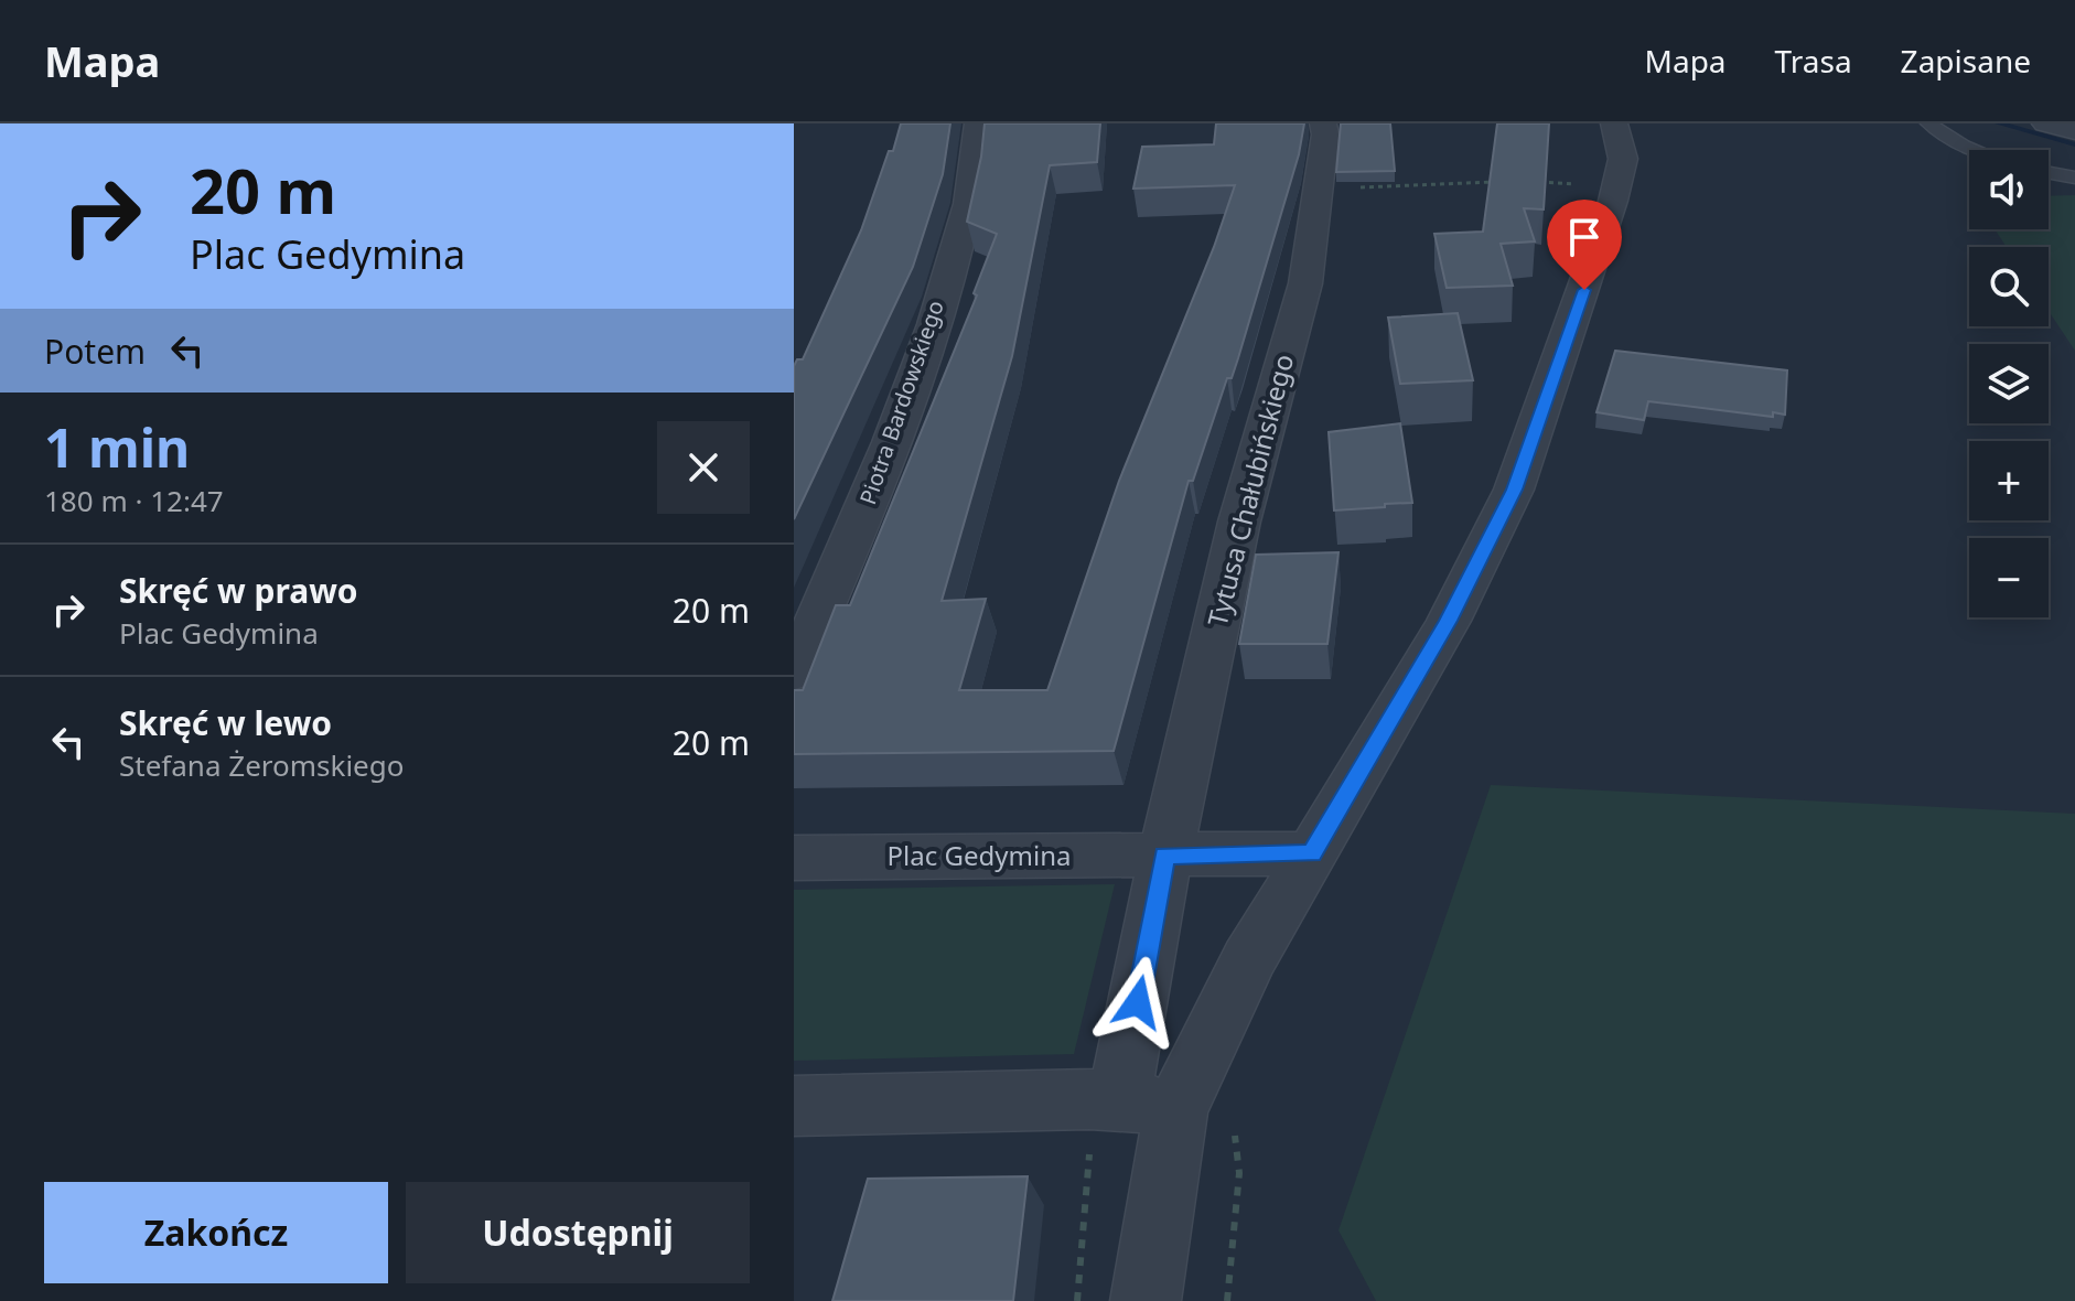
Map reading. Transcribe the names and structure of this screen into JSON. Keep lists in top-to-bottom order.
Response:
{
  "streets": {
    "street": ["Piotra Bardowskiego", "Tytusa Chałubińskiego", "Plac Gedymina"]
  },
  "crossings": [
    ["Tytusa Chałubińskiego", "Plac Gedymina"]
  ],
  "page": {
    "header": "Mapa",
    "nav": ["Mapa", "Trasa", "Zapisane"],
    "turn": ["20 m", "Plac Gedymina"],
    "map_buttons": ["+", "−"],
    "then": "Potem",
    "heading": ["1 min", "180 m · 12:47"],
    "list": [
      {
        "name": "Skręć w prawo",
        "note": "Plac Gedymina",
        "value": "20 m"
      },
      {
        "name": "Skręć w lewo",
        "note": "Stefana Żeromskiego",
        "value": "20 m"
      }
    ],
    "buttons": ["Zakończ", "Udostępnij"]
  }
}
